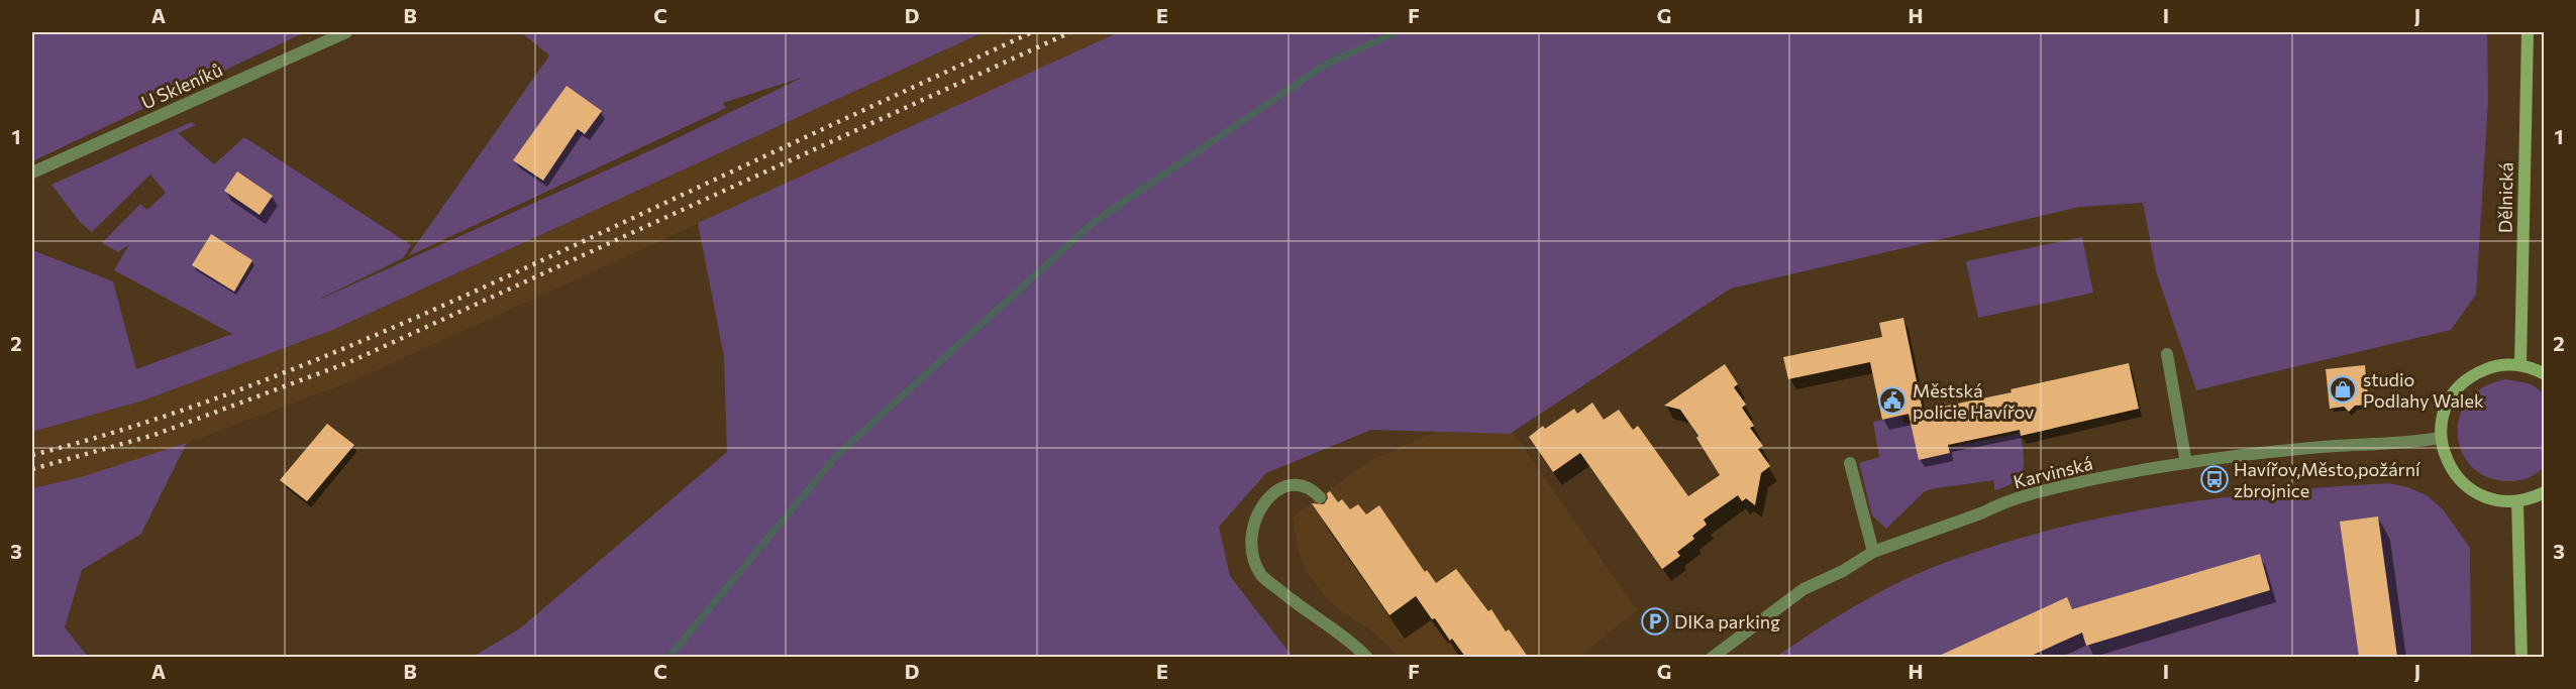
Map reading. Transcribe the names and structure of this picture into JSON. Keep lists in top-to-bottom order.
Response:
{
  "streets": {
    "street": ["U Skleníků", "Dělnická", "Karvinská"]
  },
  "places": {
    "shop": ["studio Podlahy Walek"],
    "public building": ["Městská policie Havířov"],
    "bus stop": ["Havířov,Město,požární zbrojnice"],
    "parking": ["DIKa parking"]
  },
  "grid": {
    "columns": [
      "A",
      "B",
      "C",
      "D",
      "E",
      "F",
      "G",
      "H",
      "I",
      "J"
    ],
    "rows": ["1", "2", "3"]
  }
}
